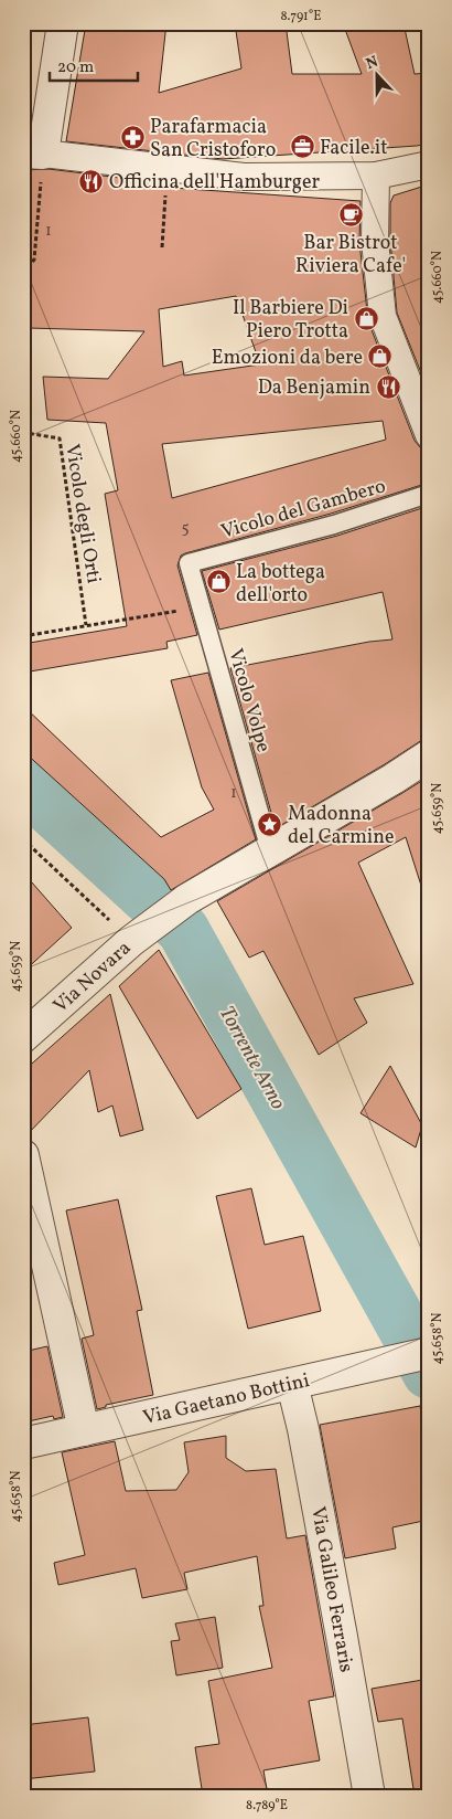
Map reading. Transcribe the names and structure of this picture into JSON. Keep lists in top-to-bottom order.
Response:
{
  "streets": {
    "street": ["Via Novara", "Via Gaetano Bottini", "Via Galileo Ferraris"],
    "lane": ["Vicolo del Gambero", "Vicolo Volpe"],
    "path": ["Vicolo degli Orti"]
  },
  "crossings": [
    ["Vicolo del Gambero", "Vicolo Volpe"],
    ["Vicolo Volpe", "Via Novara"],
    ["Via Gaetano Bottini", "Via Galileo Ferraris"]
  ],
  "water": ["Torrente Arno"],
  "places": {
    "pharmacy": ["Parafarmacia San Cristoforo"],
    "office": ["Facile.it"],
    "restaurant": ["Officina dell'Hamburger", "Da Benjamin"],
    "cafe": ["Bar Bistrot Riviera Cafe'"],
    "shop": ["Il Barbiere Di Piero Trotta", "Emozioni da bere", "La bottega dell'orto"],
    "place": ["Madonna del Carmine"]
  },
  "house_numbers": ["1", "5", "1"],
  "scale_bar": "20 m",
  "north": "top",
  "coordinates": [
    "8.791°E",
    "45.660°N",
    "45.659°N",
    "45.658°N",
    "8.789°E"
  ]
}
